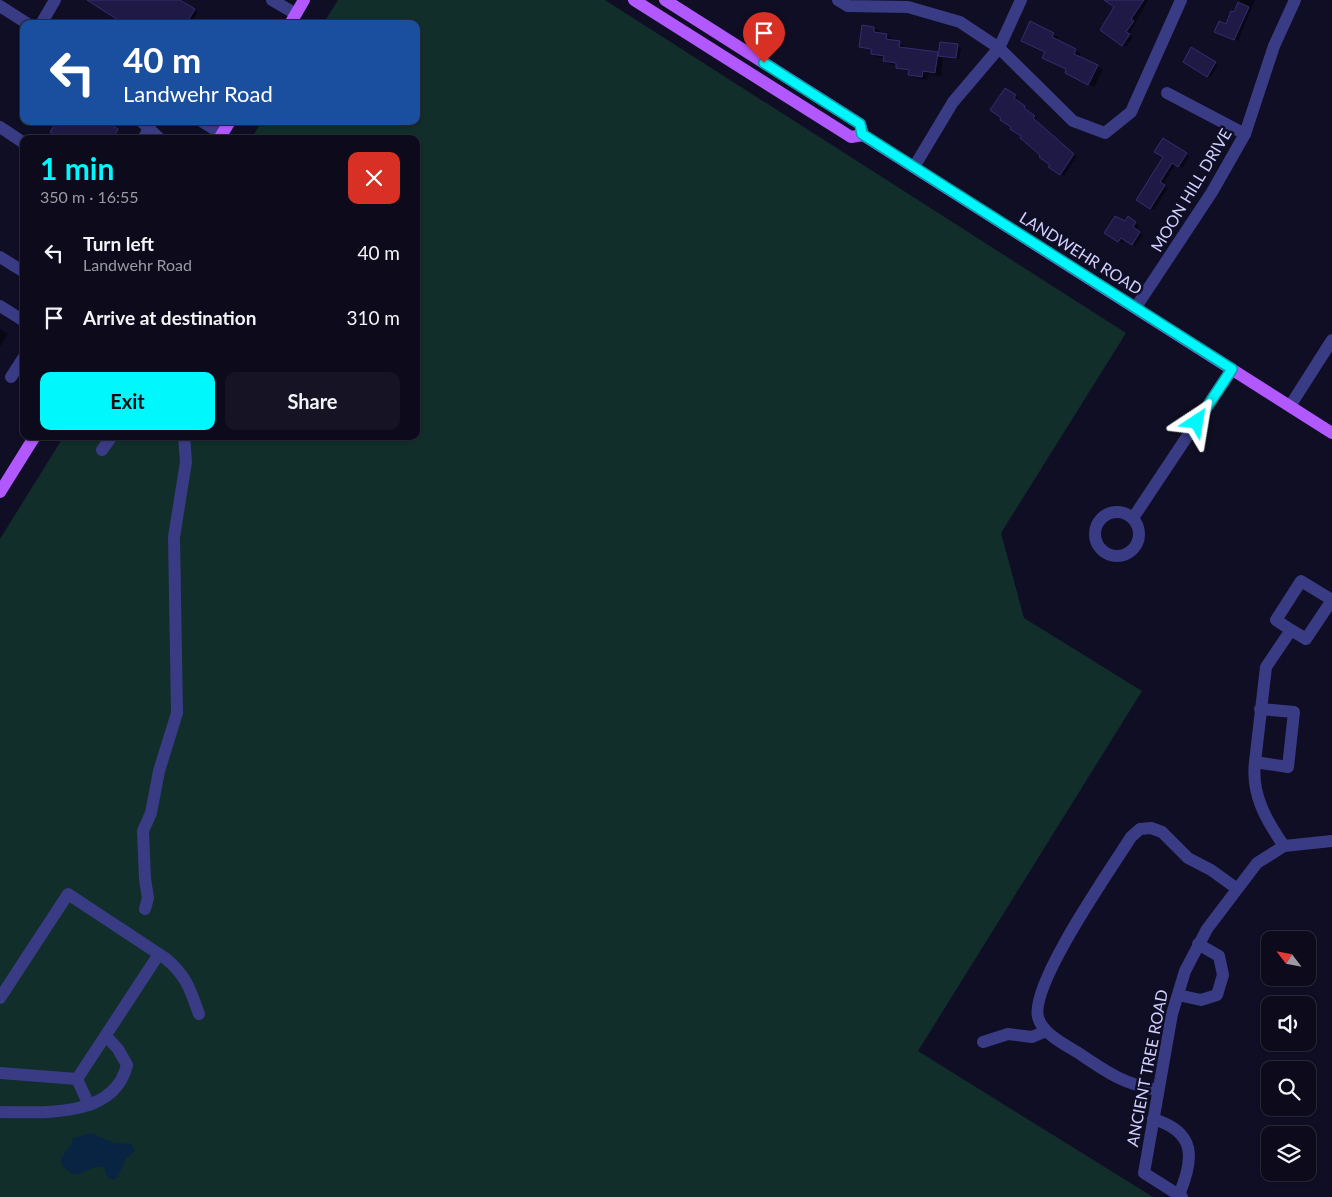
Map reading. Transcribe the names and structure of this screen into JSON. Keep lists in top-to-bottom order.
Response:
{
  "streets": {
    "main road": ["LANDWEHR ROAD"],
    "street": ["MOON HILL DRIVE", "ANCIENT TREE ROAD"]
  },
  "crossings": [
    ["MOON HILL DRIVE", "LANDWEHR ROAD"]
  ],
  "north": "top left",
  "page": {
    "turn": ["40 m", "Landwehr Road"],
    "heading": ["1 min", "350 m · 16:55"],
    "list": [
      {
        "name": "Turn left",
        "note": "Landwehr Road",
        "value": "40 m"
      },
      {
        "name": "Arrive at destination",
        "value": "310 m"
      }
    ],
    "buttons": ["Exit", "Share"]
  }
}
